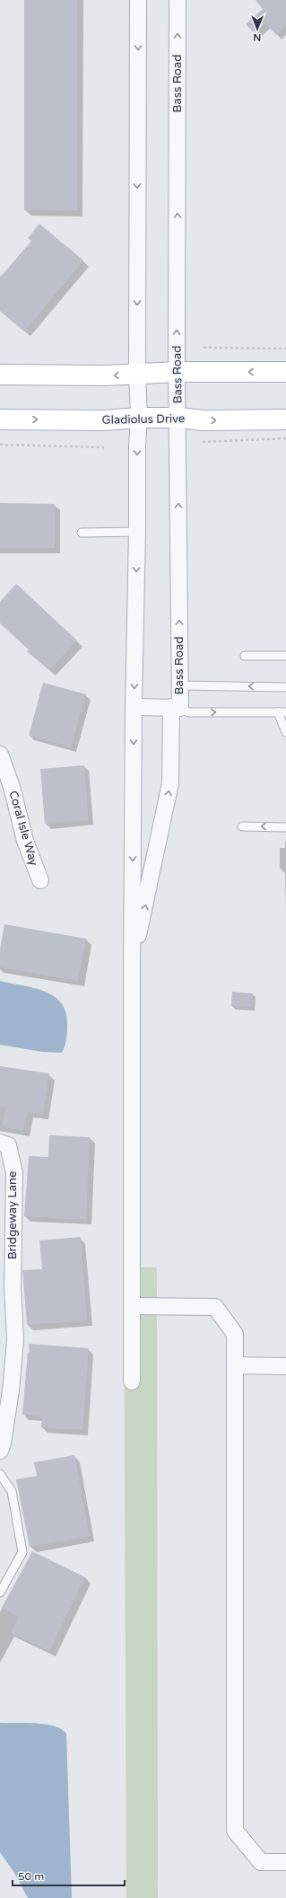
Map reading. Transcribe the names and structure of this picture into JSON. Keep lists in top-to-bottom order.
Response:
{
  "streets": {
    "main road": ["Gladiolus Drive"],
    "street": ["Bass Road", "Coral Isle Way", "Bridgeway Lane"]
  },
  "crossings": [
    ["Bass Road", "Gladiolus Drive"]
  ],
  "scale_bar": "50 m",
  "north": "bottom"
}
